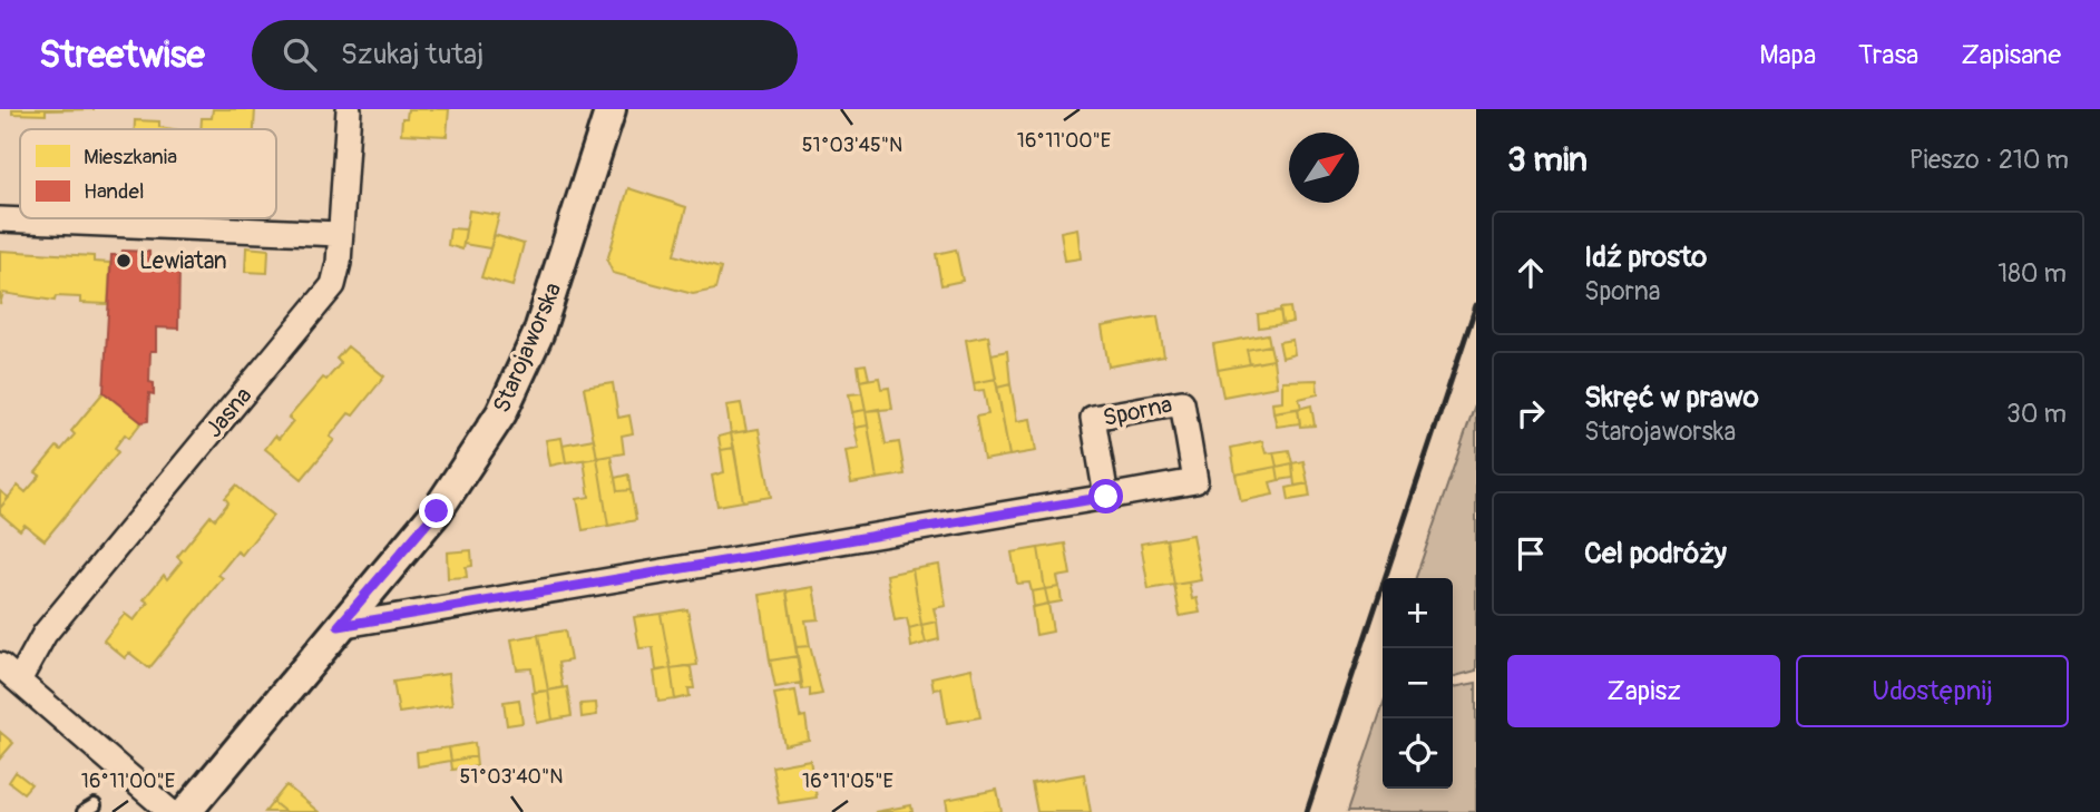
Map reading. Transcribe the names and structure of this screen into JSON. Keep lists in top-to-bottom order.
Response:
{
  "streets": {
    "street": ["Starojaworska", "Sporna", "Jasna"]
  },
  "crossings": [
    ["Starojaworska", "Sporna"]
  ],
  "places": ["Lewiatan"],
  "legend": ["Mieszkania", "Handel"],
  "north": "top right",
  "page": {
    "header": "Streetwise",
    "search": "Szukaj tutaj",
    "nav": ["Mapa", "Trasa", "Zapisane"],
    "heading": ["3 min", "Pieszo · 210 m"],
    "list": [
      ["Idź prosto", "Sporna", "180 m"],
      ["Skręć w prawo", "Starojaworska", "30 m"],
      "Cel podróży"
    ],
    "map_buttons": ["+", "−"],
    "buttons": ["Zapisz", "Udostępnij"]
  },
  "coordinates": [
    "16°11'00\"E",
    "51°03'45\"N",
    "51°03'40\"N",
    "16°11'05\"E"
  ]
}
